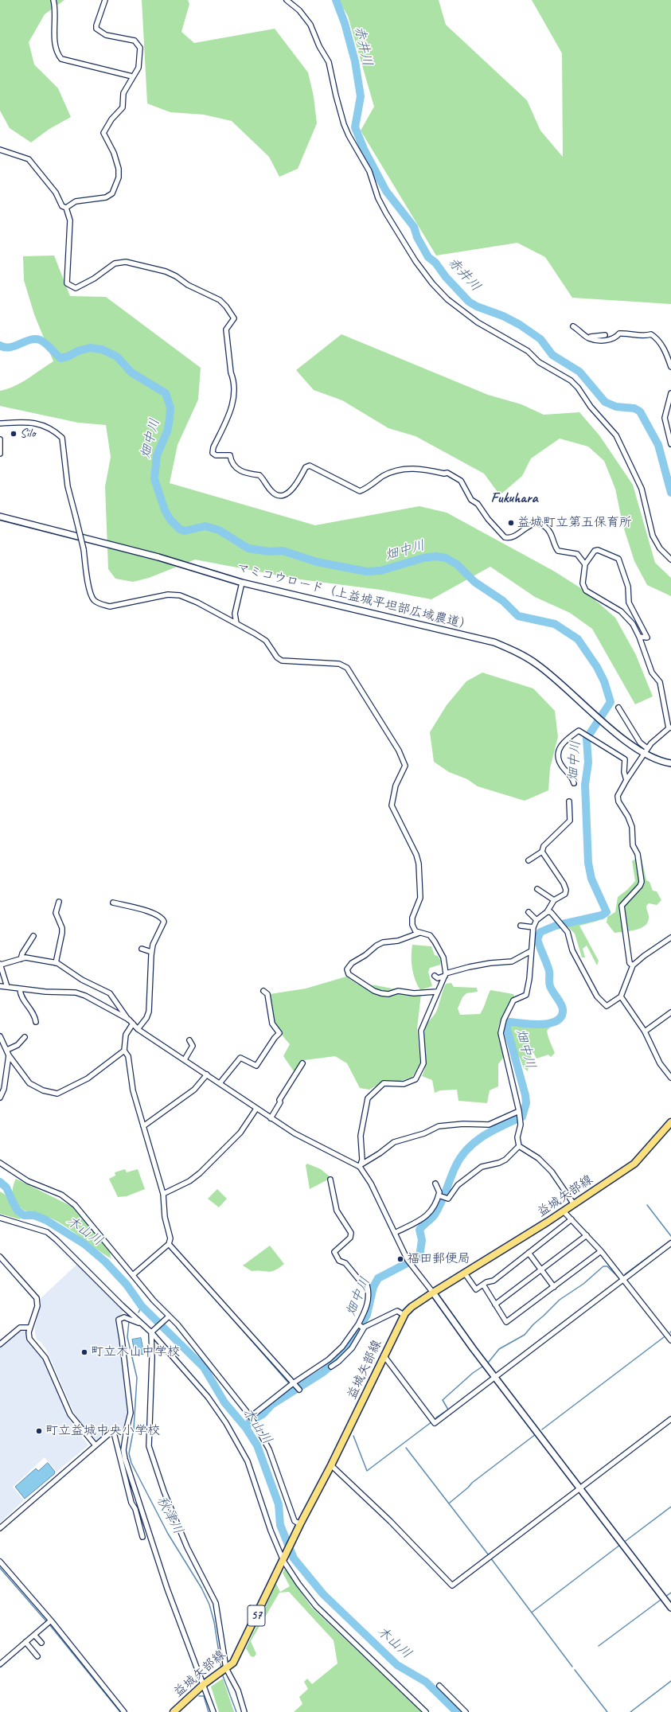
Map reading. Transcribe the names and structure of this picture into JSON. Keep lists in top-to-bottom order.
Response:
{
  "streets": {
    "main road": ["益城矢部線", "57"],
    "street": ["マミコウロード（上益城平坦部広域農道）"]
  },
  "districts": ["Fukuhara"],
  "water": [
    "赤井川",
    "畑中川",
    "木山川",
    "秋津川"
  ],
  "places": [
    "Silo",
    "益城町立第五保育所",
    "福田郵便局",
    "町立木山中学校",
    "町立益城中央小学校"
  ]
}
